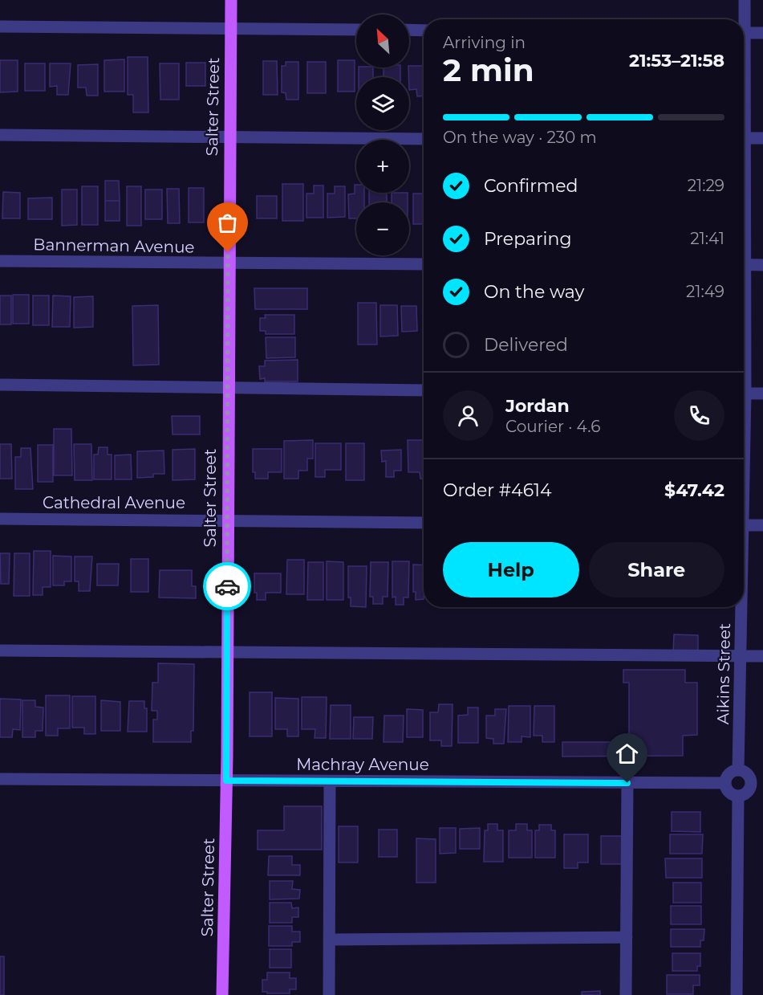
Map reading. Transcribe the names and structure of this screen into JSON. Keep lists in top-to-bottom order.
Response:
{
  "streets": {
    "main road": ["Salter Street"],
    "street": [
      "Bannerman Avenue",
      "Cathedral Avenue",
      "Aikins Street",
      "Machray Avenue"
    ]
  },
  "crossings": [
    ["Salter Street", "Bannerman Avenue"],
    ["Salter Street", "Cathedral Avenue"],
    ["Salter Street", "Machray Avenue"],
    ["Aikins Street", "Machray Avenue"]
  ],
  "north": "top left",
  "page": {
    "map_buttons": ["+", "−"],
    "heading": ["2 min", "Arriving in", "21:53–21:58"],
    "panel": [
      "Jordan",
      "Courier · 4.6",
      "Order #4614",
      "$47.42"
    ],
    "bar": "On the way · 230 m",
    "list": [
      ["Confirmed", "21:29"],
      ["Preparing", "21:41"],
      ["On the way", "21:49"],
      "Delivered"
    ],
    "buttons": ["Help", "Share"]
  }
}
